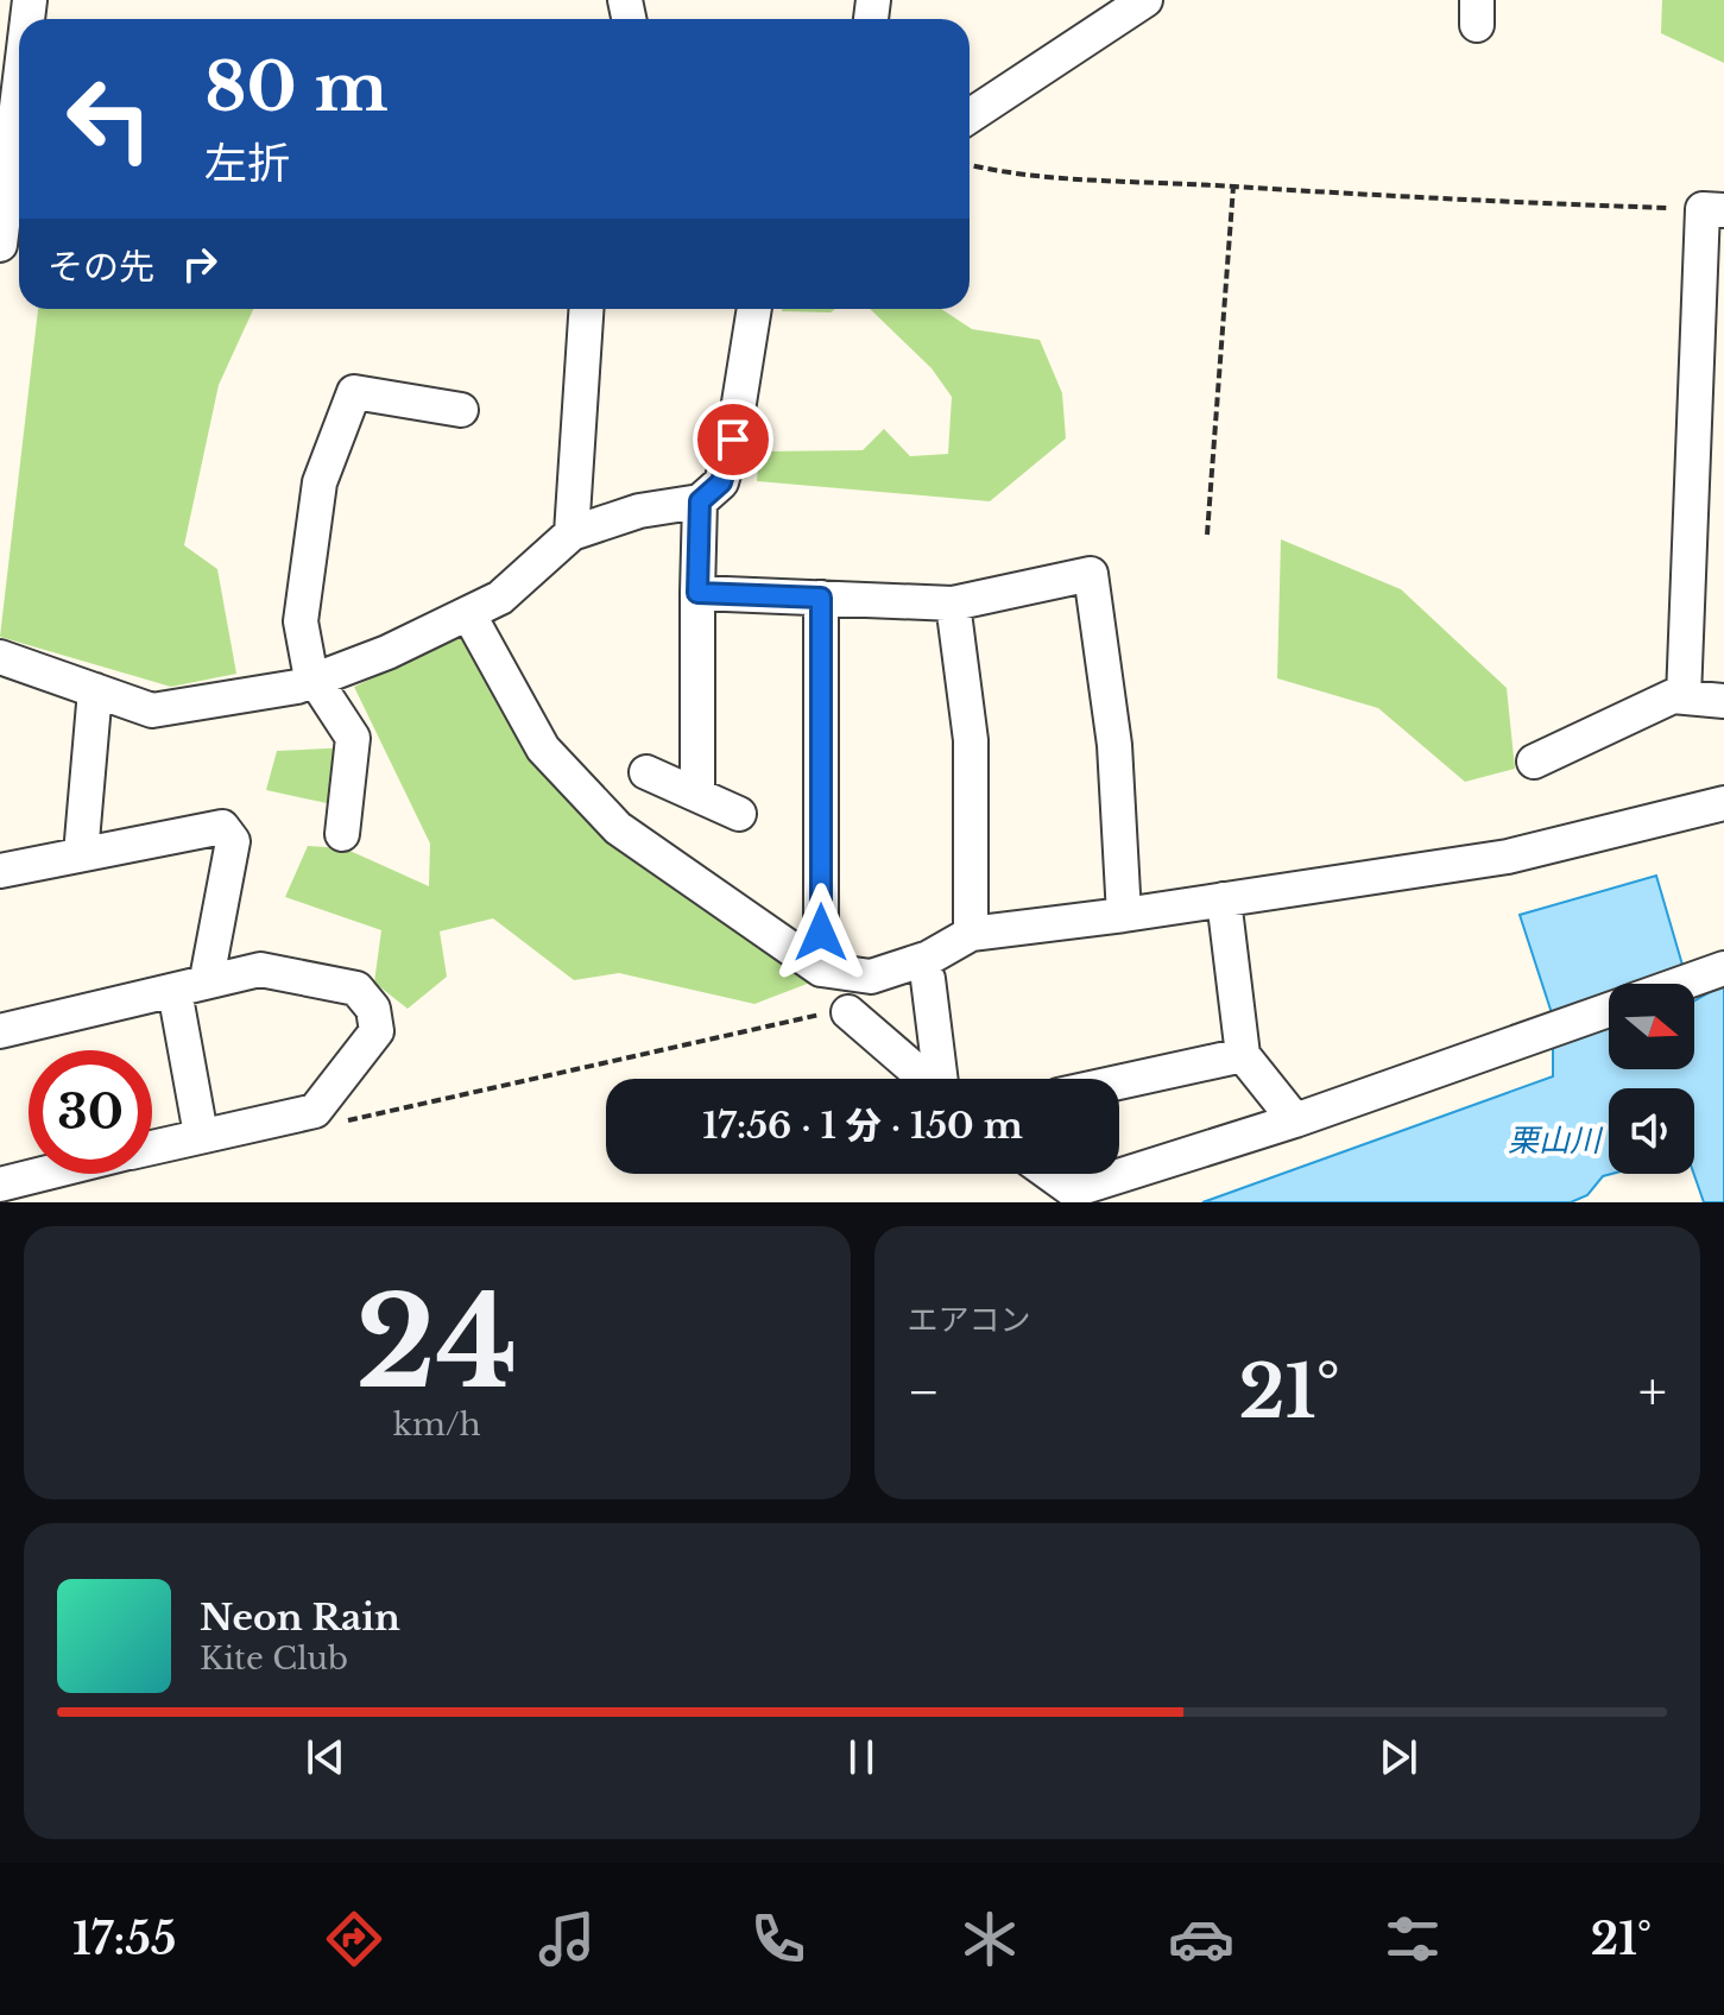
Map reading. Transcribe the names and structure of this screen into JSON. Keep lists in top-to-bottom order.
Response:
{
  "water": ["栗山川"],
  "north": "right",
  "page": {
    "turn": ["80 m", "左折"],
    "then": "その先",
    "limit": "30",
    "trip": "17:56 · 1 分 · 150 m",
    "tile": [
      ["24", "km/h"],
      "エアコン"
    ],
    "heat": ["−", "21°", "+"],
    "song": ["Neon Rain", "Kite Club"],
    "tabs": ["17:55", "21°"]
  }
}
